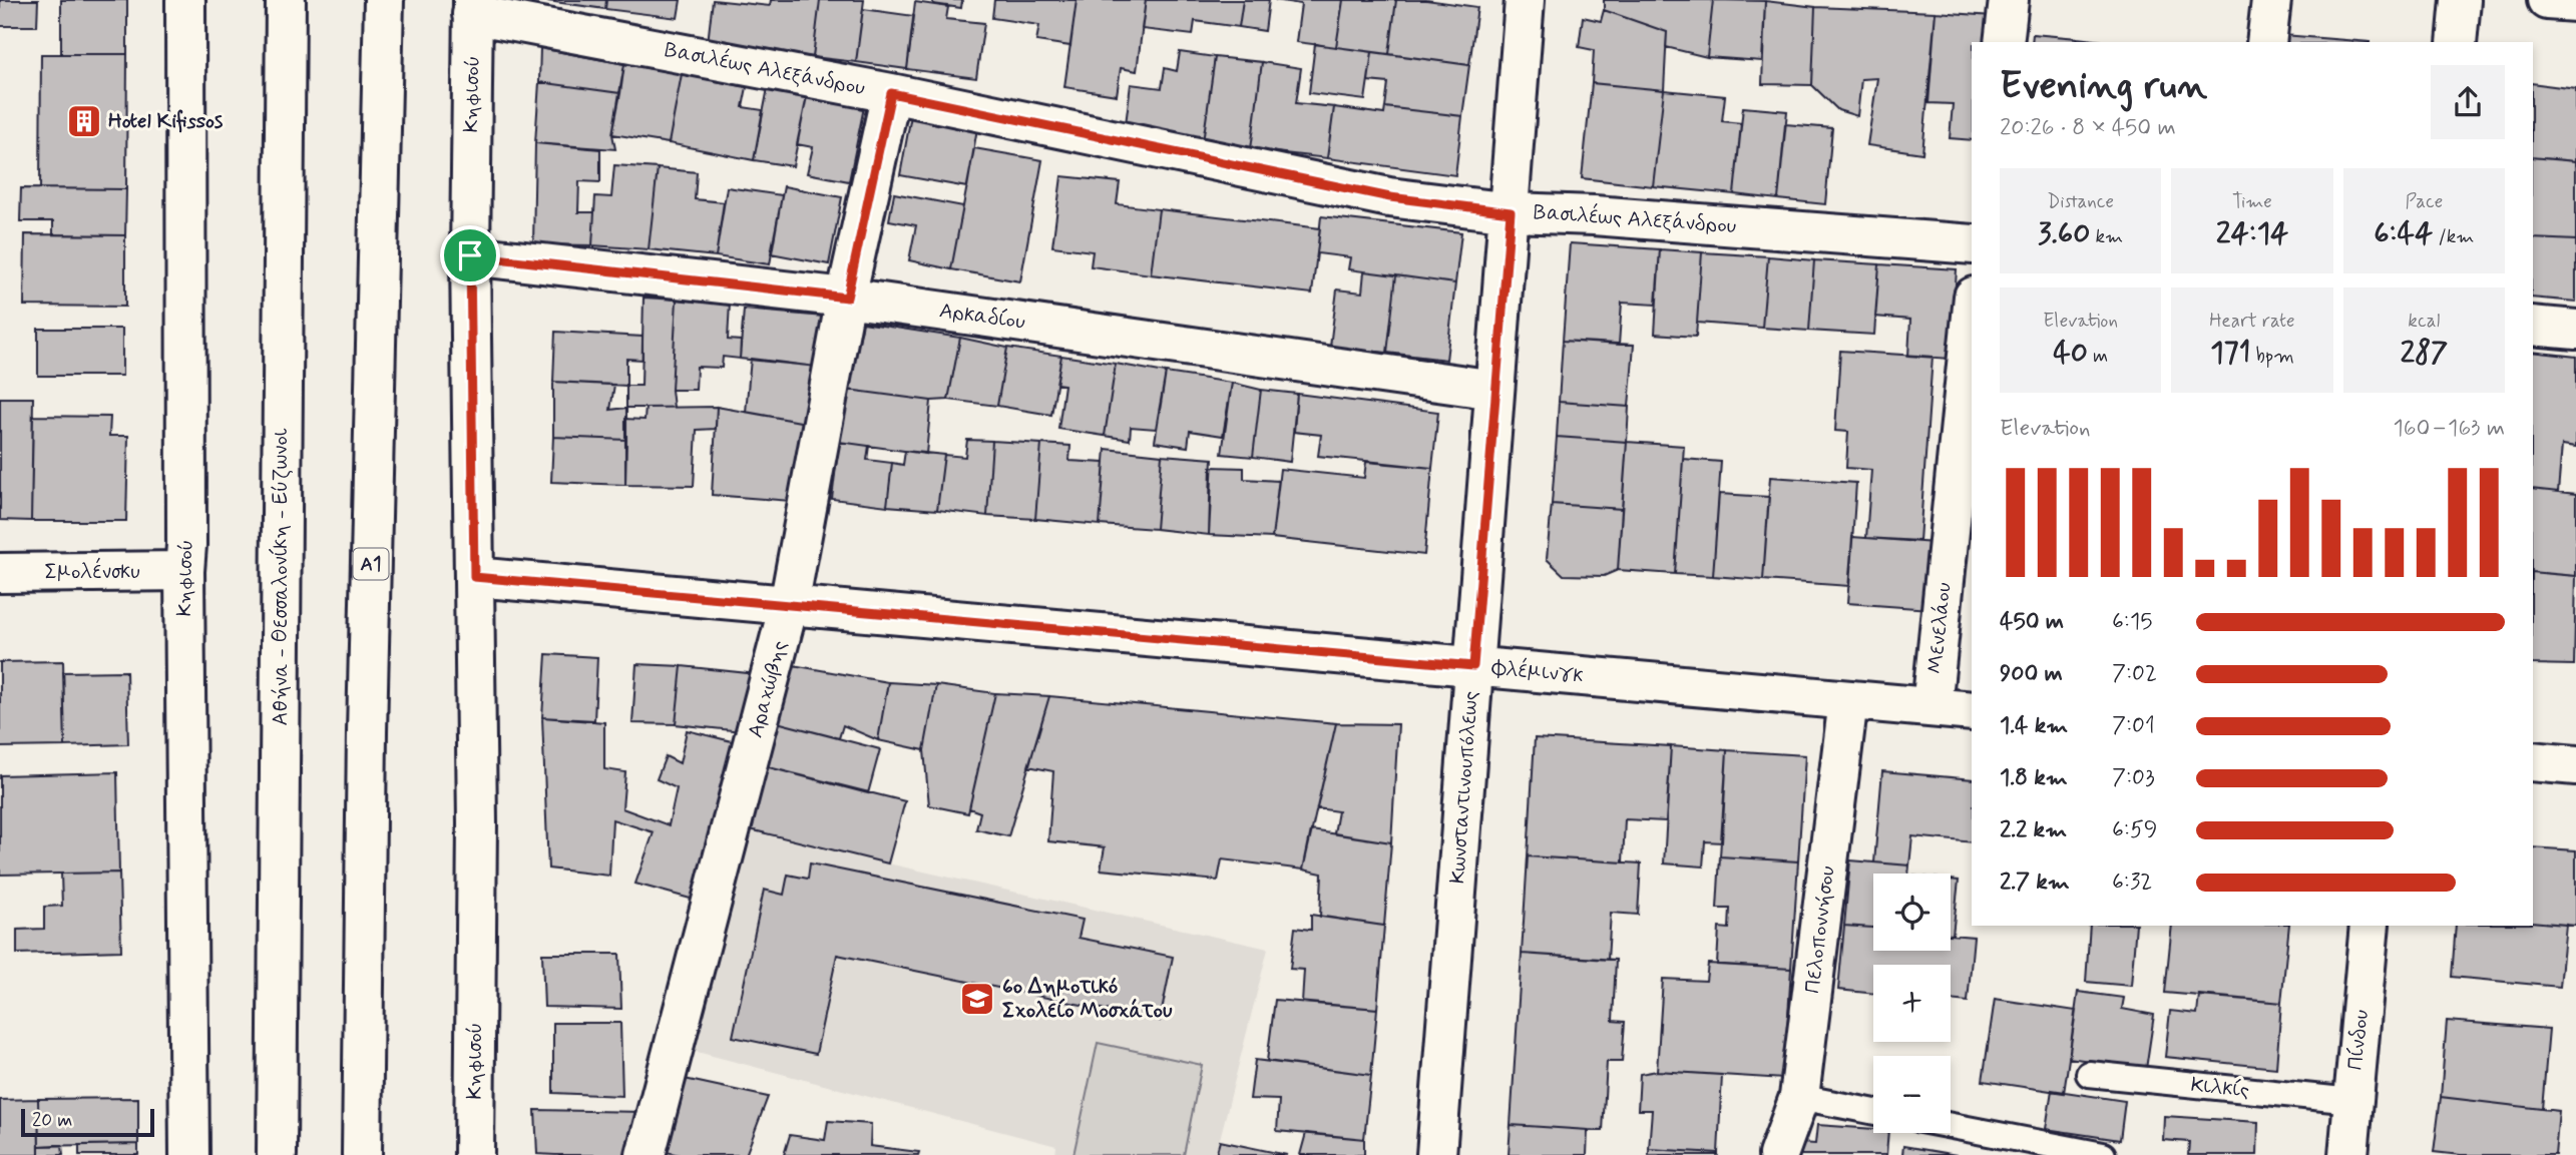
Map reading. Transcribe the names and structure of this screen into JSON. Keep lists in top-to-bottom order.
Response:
{
  "streets": {
    "main road": [
      "Βασιλέως Αλεξάνδρου",
      "Κηφισού",
      "Αρκαδίου",
      "Α1",
      "Σμολένσκυ",
      "Αθήνα - Θεσσαλονίκη - Εύζωνοι",
      "Μενελάου",
      "Φλέμινγκ",
      "Αραχώβης",
      "Κωνσταντινουπόλεως",
      "Πελοποννήσου",
      "Πίνδου"
    ],
    "lane": ["Κιλκίς"]
  },
  "crossings": [
    ["Βασιλέως Αλεξάνδρου", "Κηφισού"],
    ["Βασιλέως Αλεξάνδρου", "Αραχώβης"],
    ["Βασιλέως Αλεξάνδρου", "Κωνσταντινουπόλεως"],
    ["Κηφισού", "Αρκαδίου"],
    ["Κηφισού", "Σμολένσκυ"],
    ["Κηφισού", "Φλέμινγκ"],
    ["Αρκαδίου", "Αραχώβης"],
    ["Αρκαδίου", "Κωνσταντινουπόλεως"],
    ["Μενελάου", "Φλέμινγκ"],
    ["Φλέμινγκ", "Αραχώβης"],
    ["Φλέμινγκ", "Κωνσταντινουπόλεως"],
    ["Φλέμινγκ", "Πελοποννήσου"],
    ["Πίνδου", "Κιλκίς"]
  ],
  "places": {
    "building": ["Hotel Kifissos"],
    "school or university": ["6ο Δημοτικό Σχολείο Μοσχάτου"]
  },
  "scale_bar": "20 m",
  "page": {
    "heading": ["Evening run", "20:26 · 8 × 450 m"],
    "stats": [
      ["Distance", "3.60 km"],
      ["Time", "24:14"],
      ["Pace", "6:44 /km"],
      ["Elevation", "40 m"],
      ["Heart rate", "171 bpm"],
      ["kcal", "287"]
    ],
    "chart": ["Elevation", "160–163 m"],
    "list": [
      {
        "name": "450 m",
        "note": "6:15"
      },
      {
        "name": "900 m",
        "note": "7:02"
      },
      {
        "name": "1.4 km",
        "note": "7:01"
      },
      {
        "name": "1.8 km",
        "note": "7:03"
      },
      {
        "name": "2.2 km",
        "note": "6:59"
      },
      {
        "name": "2.7 km",
        "note": "6:32"
      }
    ],
    "map_buttons": ["+", "−"],
    "scale": "20 m"
  }
}
